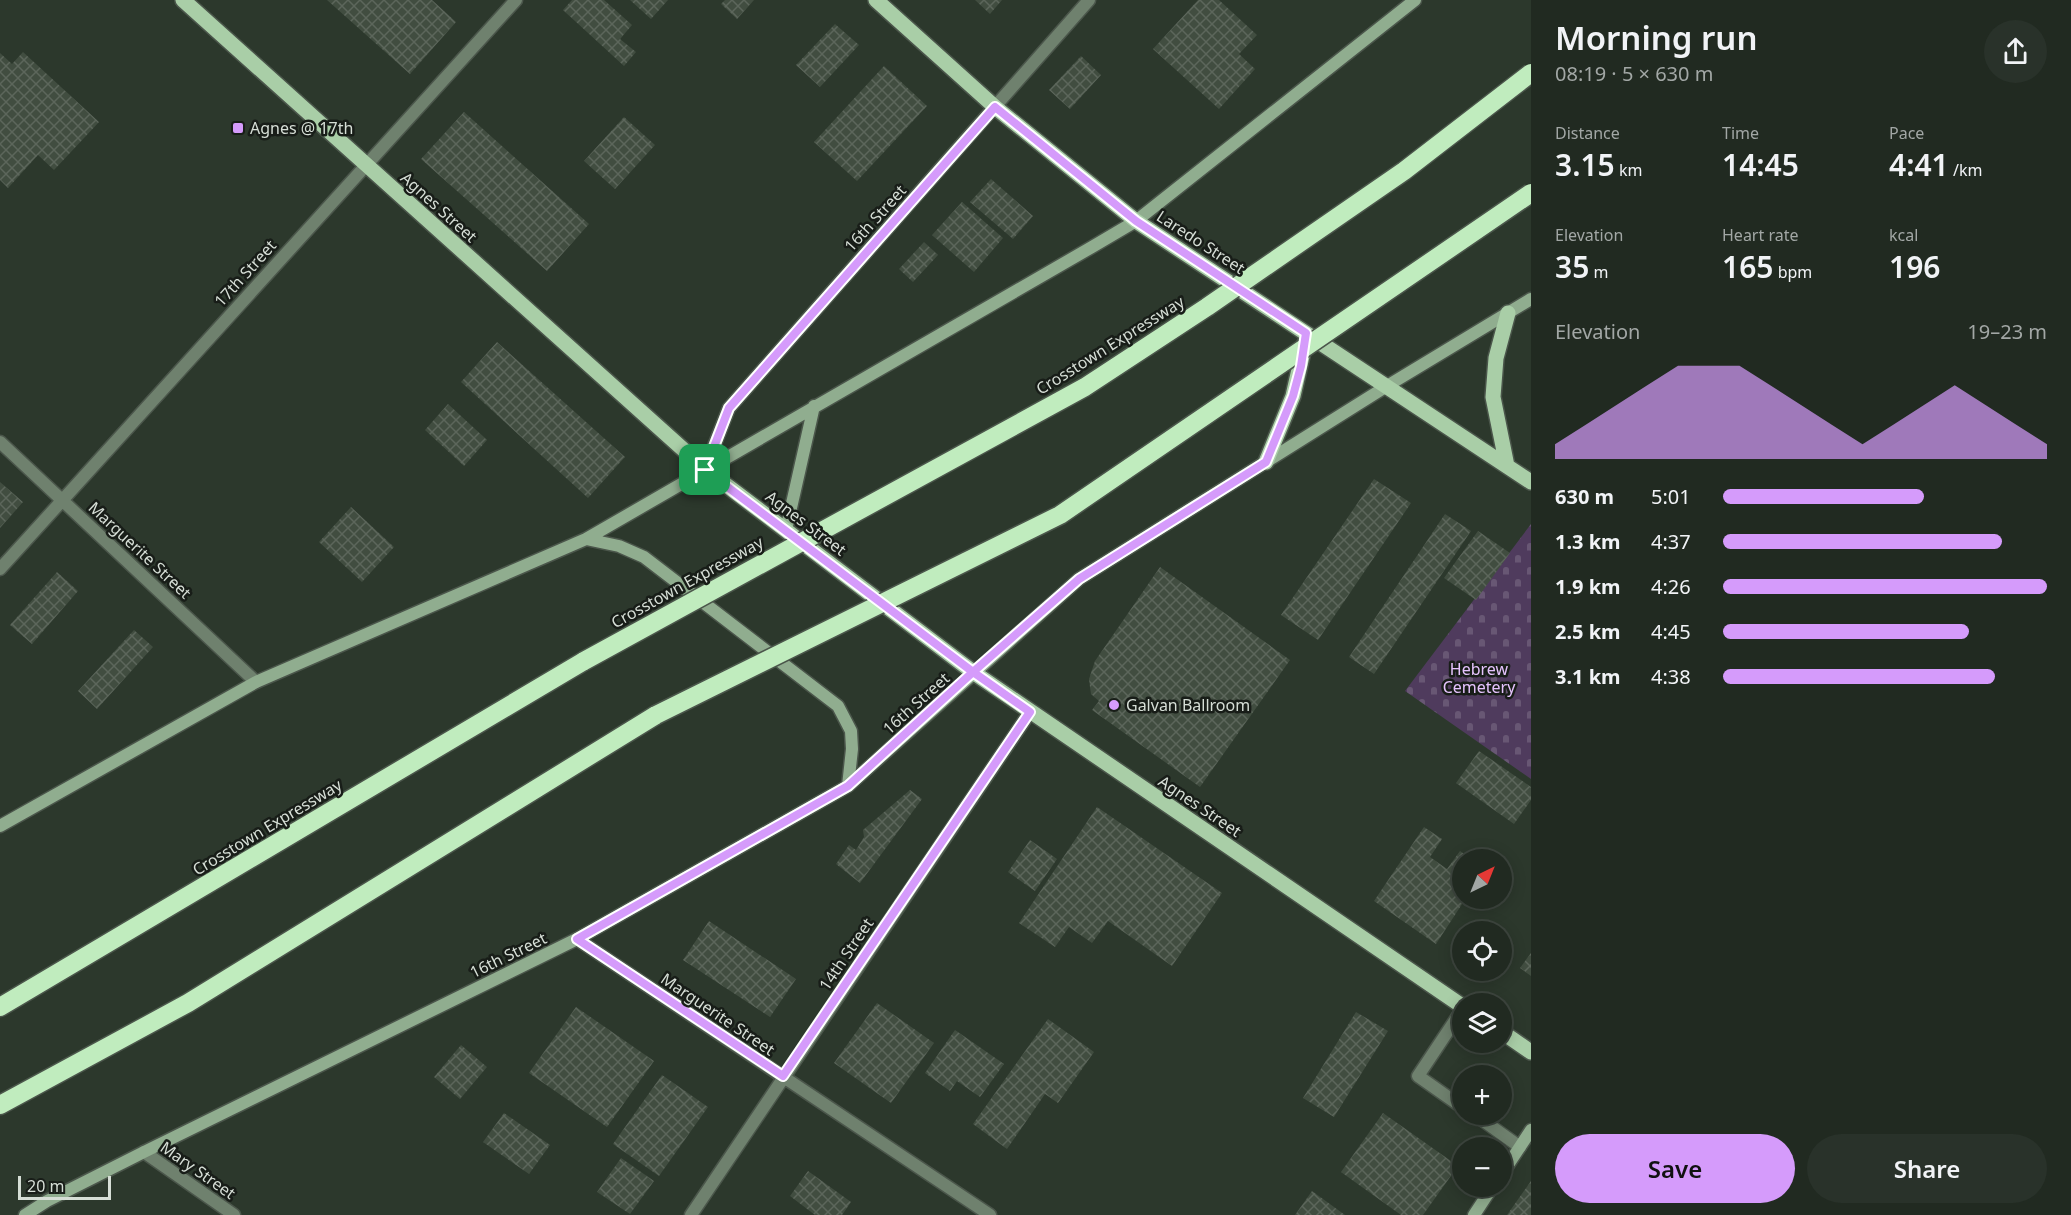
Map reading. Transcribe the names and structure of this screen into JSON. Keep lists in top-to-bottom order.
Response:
{
  "streets": {
    "highway": ["Crosstown Expressway"],
    "main road": ["Agnes Street", "16th Street", "Laredo Street"],
    "street": [
      "17th Street",
      "Marguerite Street",
      "14th Street",
      "Mary Street"
    ]
  },
  "crossings": [
    ["Agnes Street", "16th Street"],
    ["Agnes Street", "17th Street"],
    ["Agnes Street", "14th Street"],
    ["16th Street", "Laredo Street"],
    ["16th Street", "Marguerite Street"],
    ["16th Street", "Mary Street"],
    ["17th Street", "Marguerite Street"],
    ["Marguerite Street", "14th Street"]
  ],
  "parks": ["Hebrew Cemetery"],
  "places": {
    "transit": ["Agnes @ 17th"],
    "other": ["Galvan Ballroom"]
  },
  "scale_bar": "20 m",
  "north": "top right",
  "page": {
    "heading": ["Morning run", "08:19 · 5 × 630 m"],
    "stats": [
      ["Distance", "3.15 km"],
      ["Time", "14:45"],
      ["Pace", "4:41 /km"],
      ["Elevation", "35 m"],
      ["Heart rate", "165 bpm"],
      ["kcal", "196"]
    ],
    "chart": ["Elevation", "19–23 m"],
    "list": [
      {
        "name": "630 m",
        "note": "5:01"
      },
      {
        "name": "1.3 km",
        "note": "4:37"
      },
      {
        "name": "1.9 km",
        "note": "4:26"
      },
      {
        "name": "2.5 km",
        "note": "4:45"
      },
      {
        "name": "3.1 km",
        "note": "4:38"
      }
    ],
    "map_buttons": ["+", "−"],
    "buttons": ["Save", "Share"],
    "scale": "20 m"
  }
}
